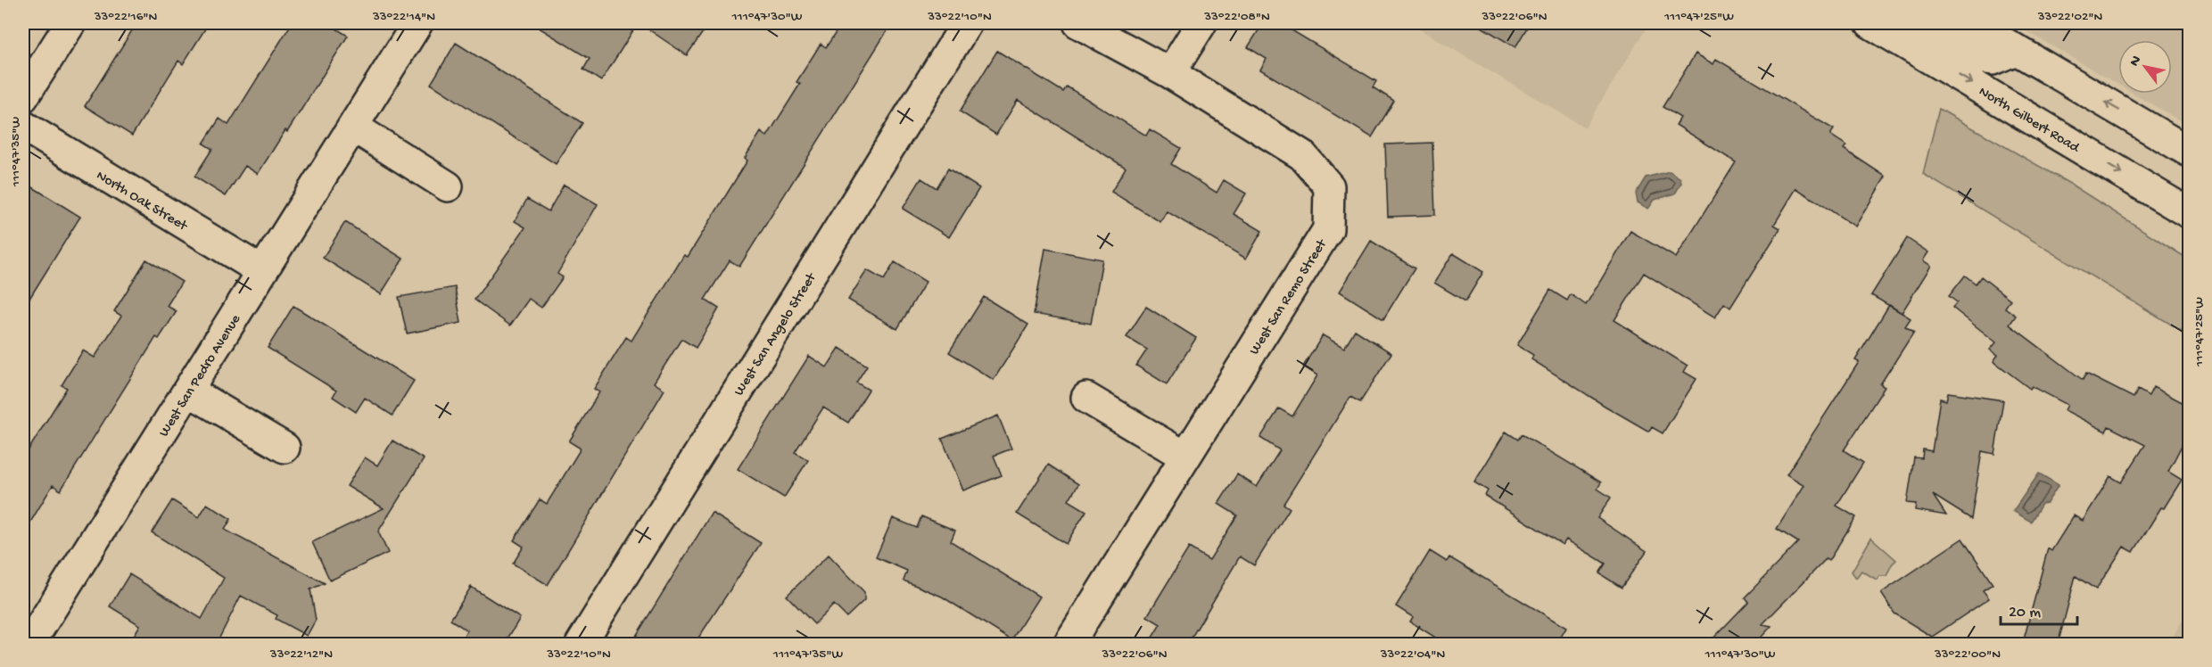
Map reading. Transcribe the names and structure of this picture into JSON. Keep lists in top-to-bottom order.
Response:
{
  "streets": {
    "street": [
      "North Gilbert Road",
      "North Oak Street",
      "West San Remo Street",
      "West San Angelo Street",
      "West San Pedro Avenue"
    ]
  },
  "crossings": [
    ["North Oak Street", "West San Pedro Avenue"]
  ],
  "scale_bar": "20 m",
  "north": "top left",
  "coordinates": [
    "33°22'16\"N",
    "33°22'14\"N",
    "111°47'30\"W",
    "33°22'10\"N",
    "33°22'08\"N",
    "33°22'06\"N",
    "111°47'25\"W",
    "33°22'02\"N",
    "111°47'35\"W",
    "33°22'12\"N",
    "33°22'04\"N",
    "33°22'00\"N"
  ]
}
